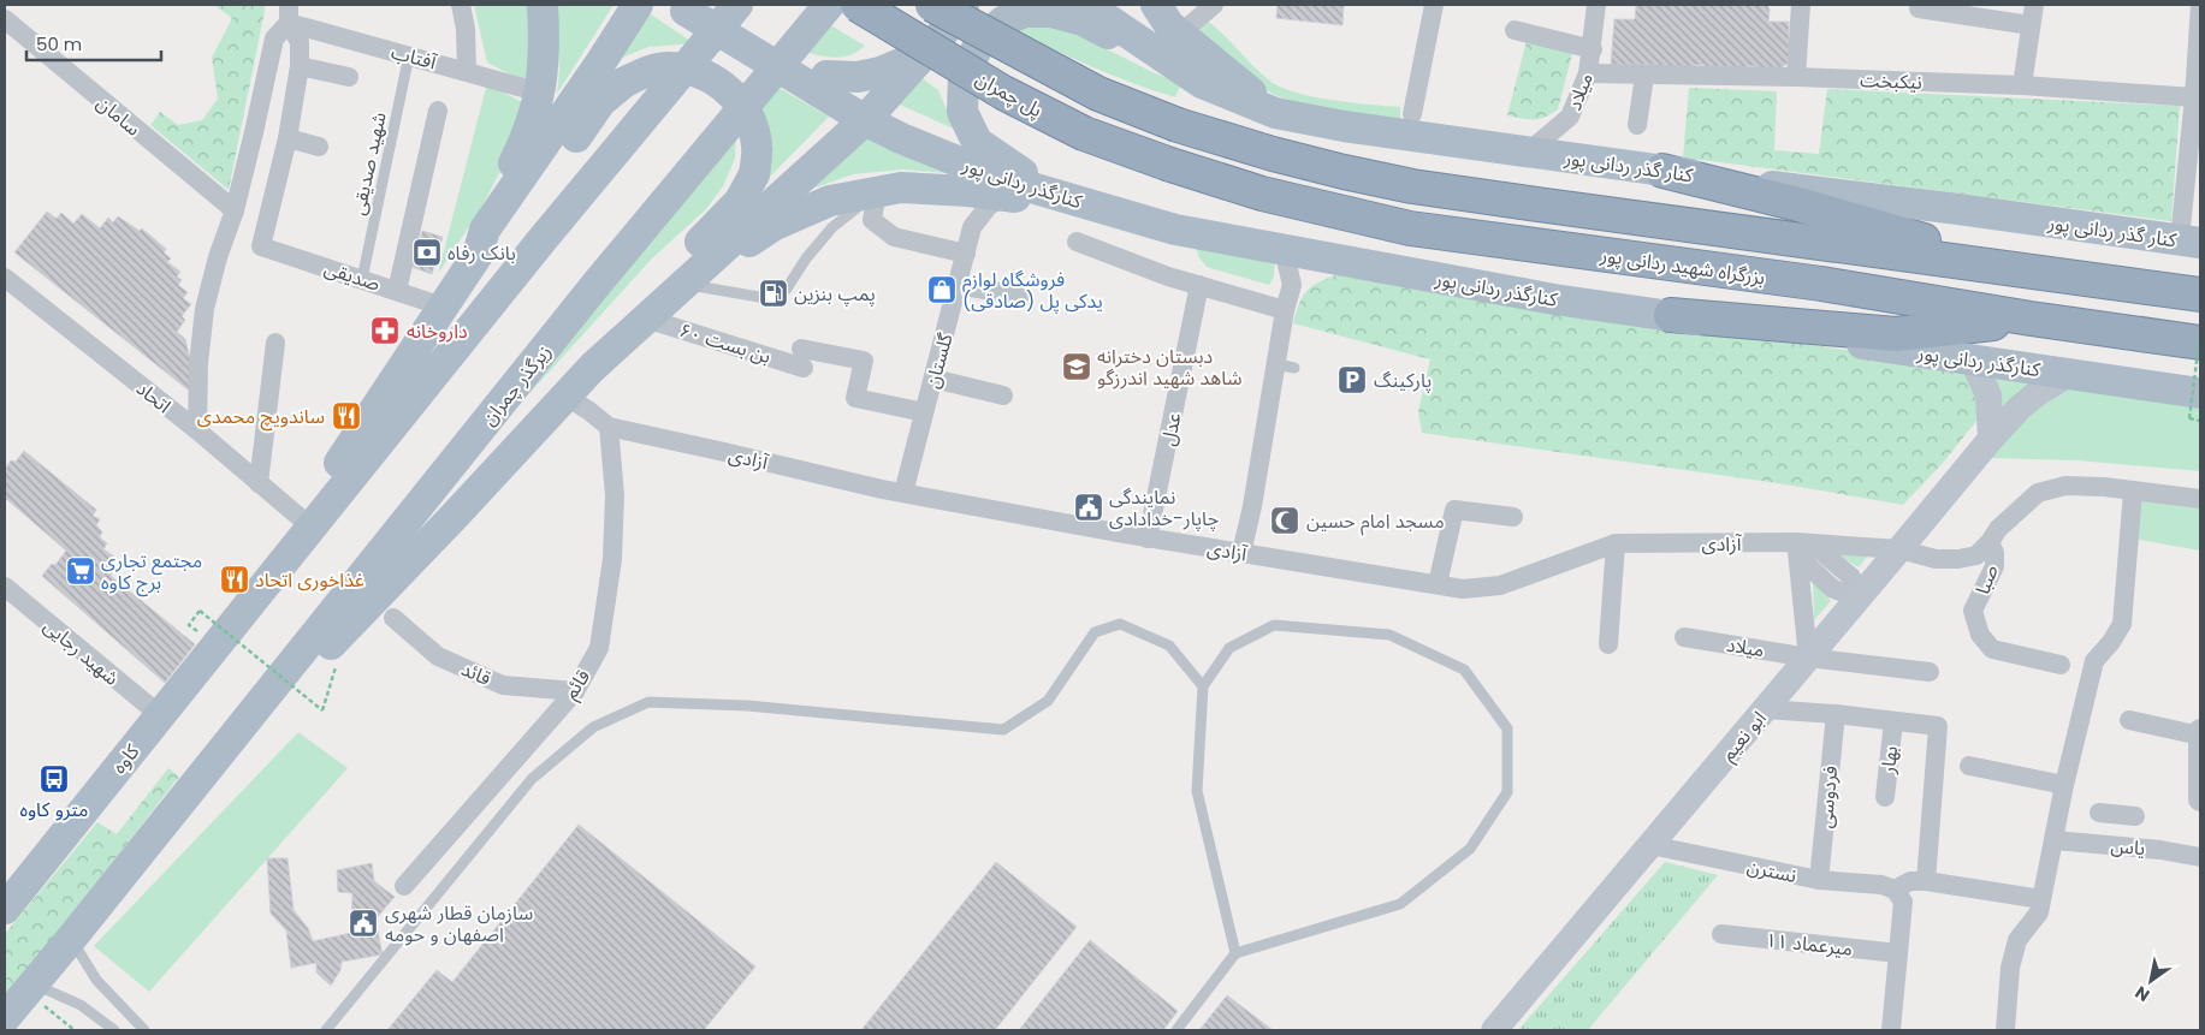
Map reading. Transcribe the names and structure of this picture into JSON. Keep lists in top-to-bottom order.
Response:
{
  "streets": {
    "highway": ["پل چمران", "بزرگراه شهید ردانی پور"],
    "main road": [
      "کنار گذر ردانی پور",
      "کنارگذر ردانی پور",
      "زیرگذر چمران",
      "ابو نعیم",
      "کاوه"
    ],
    "street": [
      "آفتاب",
      "نیکبخت",
      "میلاد",
      "سامان",
      "صدیقی",
      "بن بست ۶۰",
      "گلستان",
      "اتحاد",
      "عدل",
      "آزادی",
      "صبا",
      "شهید رجایی",
      "قائد",
      "قائم",
      "بهار",
      "فردوسی",
      "یاس",
      "نسترن",
      "میرعماد ۱۱"
    ],
    "lane": ["شهید صدیقی"]
  },
  "crossings": [
    ["آفتاب", "شهید صدیقی"],
    ["نیکبخت", "میلاد"],
    ["میلاد", "کنار گذر ردانی پور"],
    ["میلاد", "ابو نعیم"],
    ["پل چمران", "بزرگراه شهید ردانی پور"],
    ["شهید صدیقی", "صدیقی"],
    ["کنارگذر ردانی پور", "ابو نعیم"],
    ["بن بست ۶۰", "گلستان"],
    ["گلستان", "آزادی"],
    ["عدل", "آزادی"],
    ["آزادی", "صبا"],
    ["آزادی", "قائم"],
    ["آزادی", "ابو نعیم"],
    ["شهید رجایی", "کاوه"],
    ["قائد", "قائم"],
    ["ابو نعیم", "نسترن"],
    ["فردوسی", "نسترن"]
  ],
  "places": {
    "bank": ["بانک رفاه"],
    "shop": ["فروشگاه لوازم یدکی پل (صادقی)"],
    "fuel station": ["پمپ بنزین"],
    "pharmacy": ["داروخانه"],
    "school or university": ["دبستان دخترانه شاهد شهید اندرزگو"],
    "parking": ["پارکینگ"],
    "restaurant": ["ساندویچ محمدی", "غذاخوری اتحاد"],
    "public building": ["نمایندگی چاپار-خدادادی", "سازمان قطار شهری اصفهان و حومه"],
    "mosque": ["مسجد امام حسین"],
    "supermarket": ["مجتمع تجاری برج کاوه"],
    "bus stop": ["مترو کاوه"]
  },
  "scale_bar": "50 m",
  "north": "bottom left"
}
